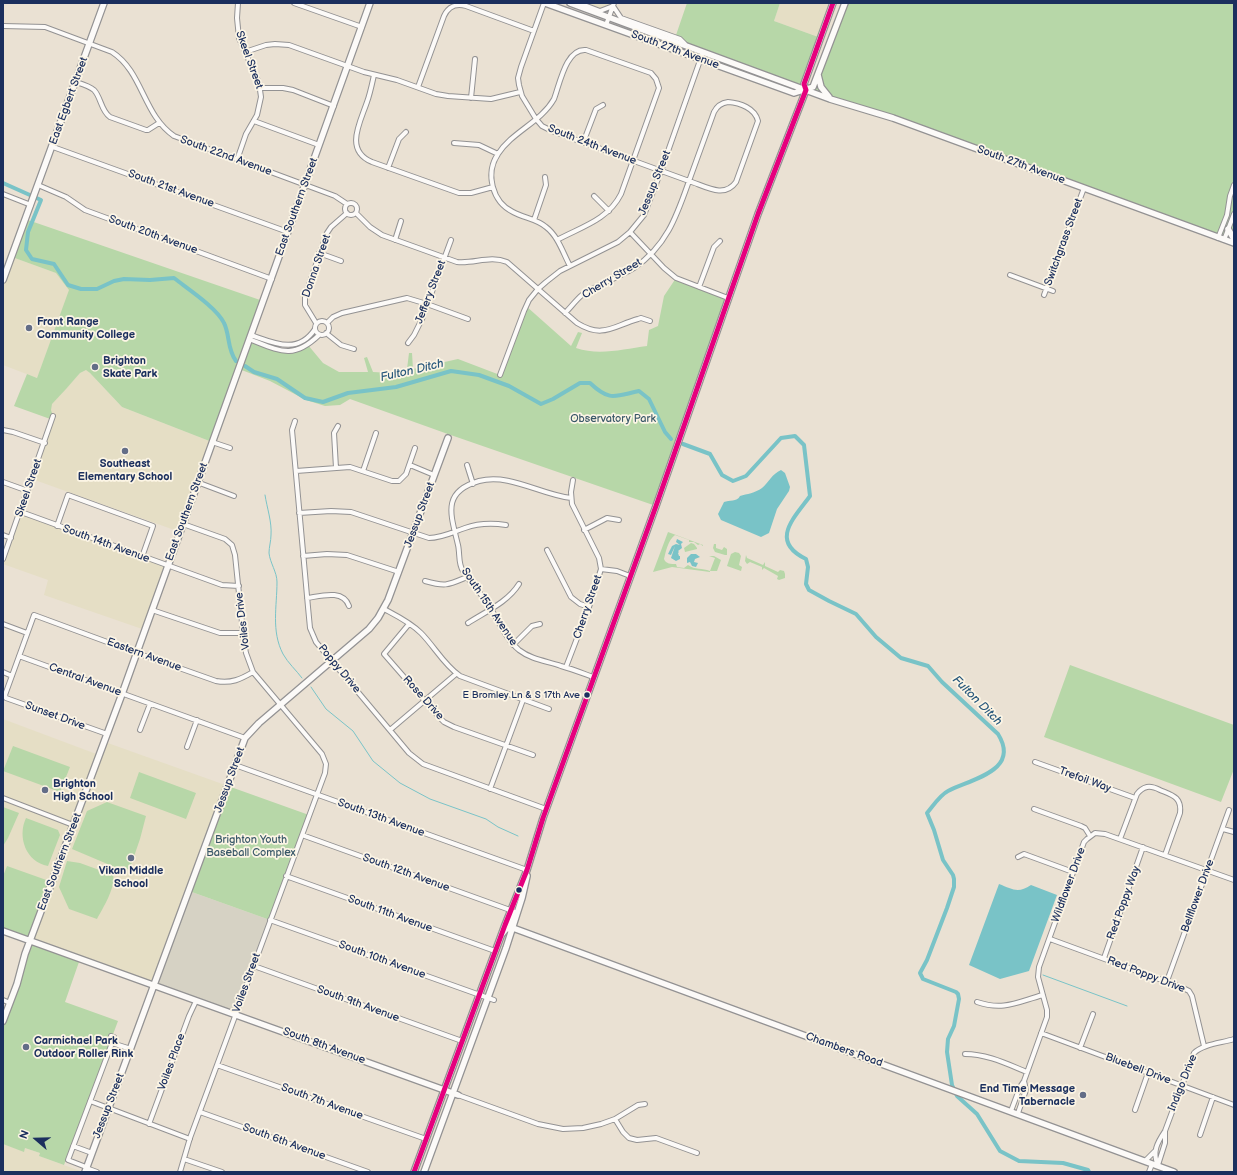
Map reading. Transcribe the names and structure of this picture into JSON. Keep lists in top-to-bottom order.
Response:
{
  "streets": {
    "street": [
      "South 27th Avenue",
      "Skeel Street",
      "East Egbert Street",
      "South 24th Avenue",
      "South 22nd Avenue",
      "Jessup Street",
      "South 21st Avenue",
      "East Southern Street",
      "South 20th Avenue",
      "Switchgrass Street",
      "Donna Street",
      "Cherry Street",
      "Jeffery Street",
      "South 14th Avenue",
      "South 15th Avenue",
      "Voiles Drive",
      "Eastern Avenue",
      "Poppy Drive",
      "Central Avenue",
      "Rose Drive",
      "Sunset Drive",
      "Trefoil Way",
      "South 13th Avenue",
      "South 12th Avenue",
      "Wildflower Drive",
      "Bellflower Drive",
      "Red Poppy Way",
      "South 11th Avenue",
      "South 10th Avenue",
      "Red Poppy Drive",
      "Voiles Street",
      "South 9th Avenue",
      "South 8th Avenue",
      "Chambers Road",
      "Voiles Place",
      "Bluebell Drive",
      "Indigo Drive",
      "South 7th Avenue",
      "South 6th Avenue"
    ]
  },
  "crossings": [
    ["South 27th Avenue", "Jessup Street"],
    ["South 27th Avenue", "Switchgrass Street"],
    ["Skeel Street", "South 22nd Avenue"],
    ["Skeel Street", "South 14th Avenue"],
    ["East Egbert Street", "South 22nd Avenue"],
    ["East Egbert Street", "South 21st Avenue"],
    ["East Egbert Street", "South 20th Avenue"],
    ["South 24th Avenue", "Jessup Street"],
    ["South 24th Avenue", "Cherry Street"],
    ["South 22nd Avenue", "East Southern Street"],
    ["South 22nd Avenue", "Donna Street"],
    ["Jessup Street", "Voiles Drive"],
    ["Jessup Street", "Poppy Drive"],
    ["Jessup Street", "Central Avenue"],
    ["Jessup Street", "South 13th Avenue"],
    ["Jessup Street", "South 8th Avenue"],
    ["South 21st Avenue", "East Southern Street"],
    ["East Southern Street", "South 20th Avenue"],
    ["East Southern Street", "South 14th Avenue"],
    ["East Southern Street", "Voiles Drive"],
    ["East Southern Street", "Eastern Avenue"],
    ["East Southern Street", "Central Avenue"],
    ["East Southern Street", "Sunset Drive"],
    ["East Southern Street", "South 8th Avenue"],
    ["Cherry Street", "South 15th Avenue"],
    ["South 14th Avenue", "Voiles Drive"],
    ["Voiles Drive", "Eastern Avenue"],
    ["Voiles Drive", "South 13th Avenue"],
    ["Voiles Drive", "Voiles Street"],
    ["South 13th Avenue", "Voiles Street"],
    ["South 12th Avenue", "Voiles Street"],
    ["Wildflower Drive", "Bellflower Drive"],
    ["Wildflower Drive", "Red Poppy Way"],
    ["Wildflower Drive", "Red Poppy Drive"],
    ["Wildflower Drive", "Chambers Road"],
    ["Wildflower Drive", "Bluebell Drive"],
    ["Bellflower Drive", "Red Poppy Drive"],
    ["Red Poppy Way", "Red Poppy Drive"],
    ["South 11th Avenue", "Voiles Street"],
    ["South 10th Avenue", "Voiles Street"],
    ["Red Poppy Drive", "Indigo Drive"],
    ["Voiles Street", "South 9th Avenue"],
    ["Voiles Street", "South 8th Avenue"],
    ["Voiles Street", "South 7th Avenue"],
    ["Voiles Street", "South 6th Avenue"],
    ["South 8th Avenue", "Voiles Place"],
    ["Chambers Road", "Indigo Drive"],
    ["Bluebell Drive", "Indigo Drive"]
  ],
  "water": ["Fulton Ditch"],
  "parks": ["Observatory Park", "Brighton Youth Baseball Complex"],
  "places": [
    "Front Range Community College",
    "Brighton Skate Park",
    "Southeast Elementary School",
    "E Bromley Ln & S 17th Ave",
    "Brighton High School",
    "Vikan Middle School",
    "Carmichael Park Outdoor Roller Rink",
    "End Time Message Tabernacle"
  ],
  "north": "left"
}
